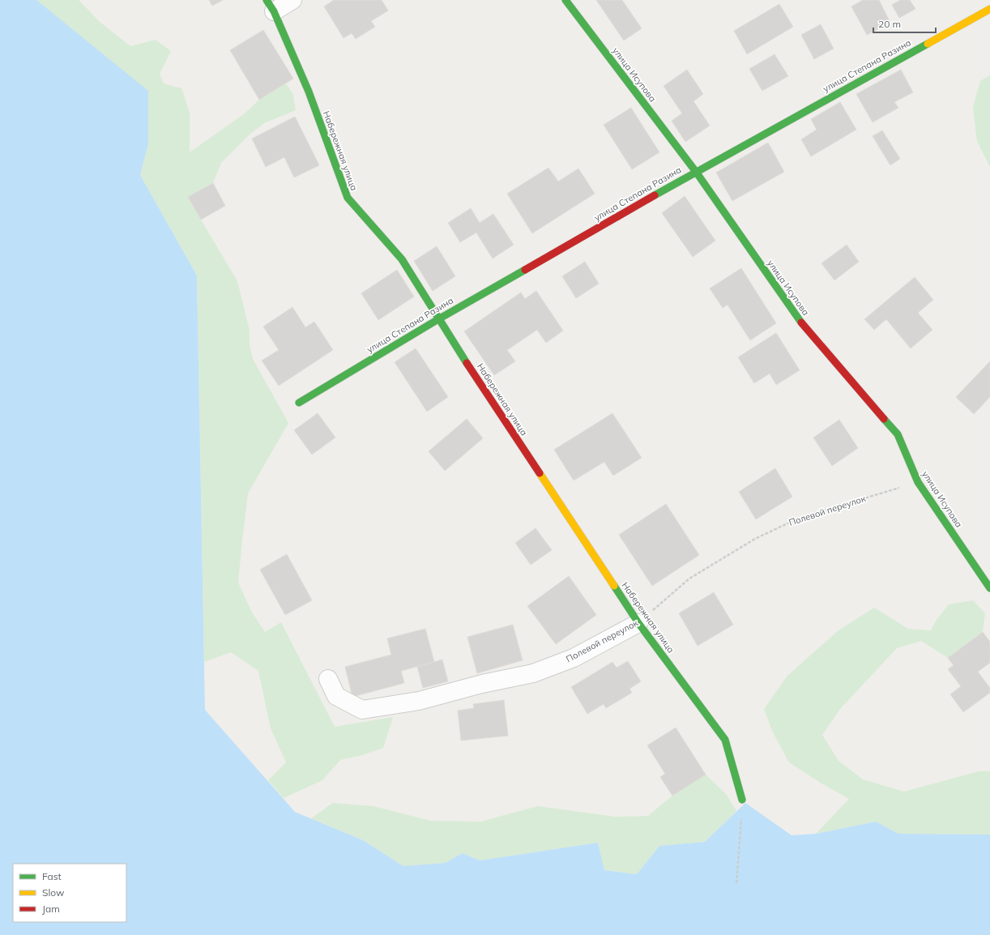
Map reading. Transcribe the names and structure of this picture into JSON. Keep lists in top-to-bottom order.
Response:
{
  "streets": {
    "street": [
      "улица Степана Разина",
      "улица Исупова",
      "Набережная улица",
      "Полевой переулок"
    ]
  },
  "crossings": [
    ["улица Степана Разина", "улица Исупова"],
    ["улица Степана Разина", "Набережная улица"],
    ["улица Исупова", "Полевой переулок"],
    ["Набережная улица", "Полевой переулок"]
  ],
  "legend": ["Fast", "Slow", "Jam"],
  "scale_bar": "20 m"
}
